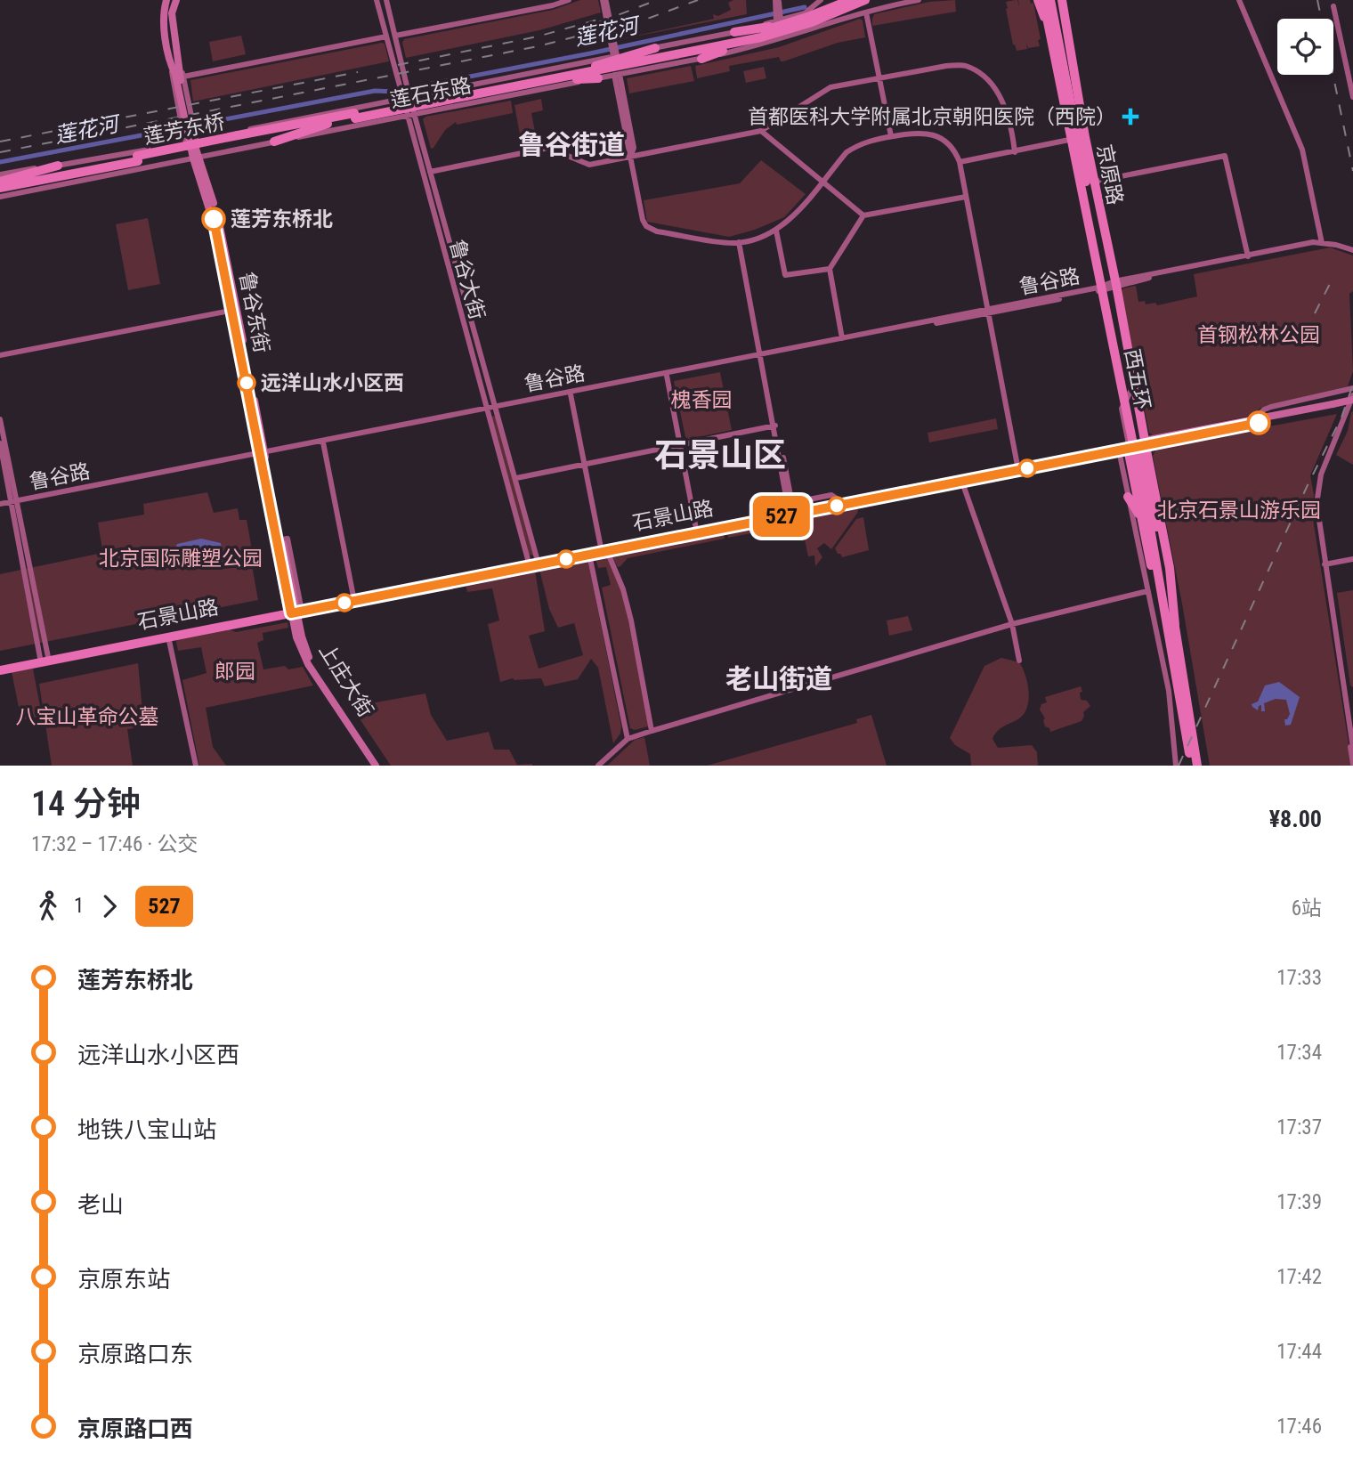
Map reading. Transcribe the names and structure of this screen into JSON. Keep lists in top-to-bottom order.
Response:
{
  "streets": {
    "highway": [
      "莲石东路",
      "莲芳东桥",
      "京原路",
      "西五环",
      "石景山路"
    ],
    "main road": ["鲁谷东街", "上庄大街"],
    "street": ["鲁谷大街", "鲁谷路"]
  },
  "crossings": [
    ["莲石东路", "鲁谷大街"],
    ["莲石东路", "鲁谷东街"],
    ["京原路", "鲁谷路"],
    ["京原路", "石景山路"],
    ["鲁谷大街", "鲁谷路"],
    ["鲁谷大街", "石景山路"],
    ["鲁谷路", "鲁谷东街"],
    ["鲁谷东街", "石景山路"],
    ["鲁谷东街", "上庄大街"],
    ["石景山路", "上庄大街"]
  ],
  "districts": ["鲁谷街道", "石景山区", "老山街道"],
  "water": ["莲花河"],
  "parks": [
    "首钢松林公园",
    "槐香园",
    "北京石景山游乐园",
    "北京国际雕塑公园",
    "郎园",
    "八宝山革命公墓"
  ],
  "places": {
    "health": ["首都医科大学附属北京朝阳医院（西院）"],
    "other": ["莲芳东桥北", "远洋山水小区西"]
  },
  "lines": ["bus line 527"],
  "page": {
    "on_map": "527",
    "heading": ["14 分钟", "17:32 – 17:46 · 公交", "¥8.00"],
    "legs": ["1", "527", "6站"],
    "list": [
      {
        "name": "莲芳东桥北",
        "value": "17:33"
      },
      {
        "name": "远洋山水小区西",
        "value": "17:34"
      },
      {
        "name": "地铁八宝山站",
        "value": "17:37"
      },
      {
        "name": "老山",
        "value": "17:39"
      },
      {
        "name": "京原东站",
        "value": "17:42"
      },
      {
        "name": "京原路口东",
        "value": "17:44"
      },
      {
        "name": "京原路口西",
        "value": "17:46"
      }
    ]
  }
}
